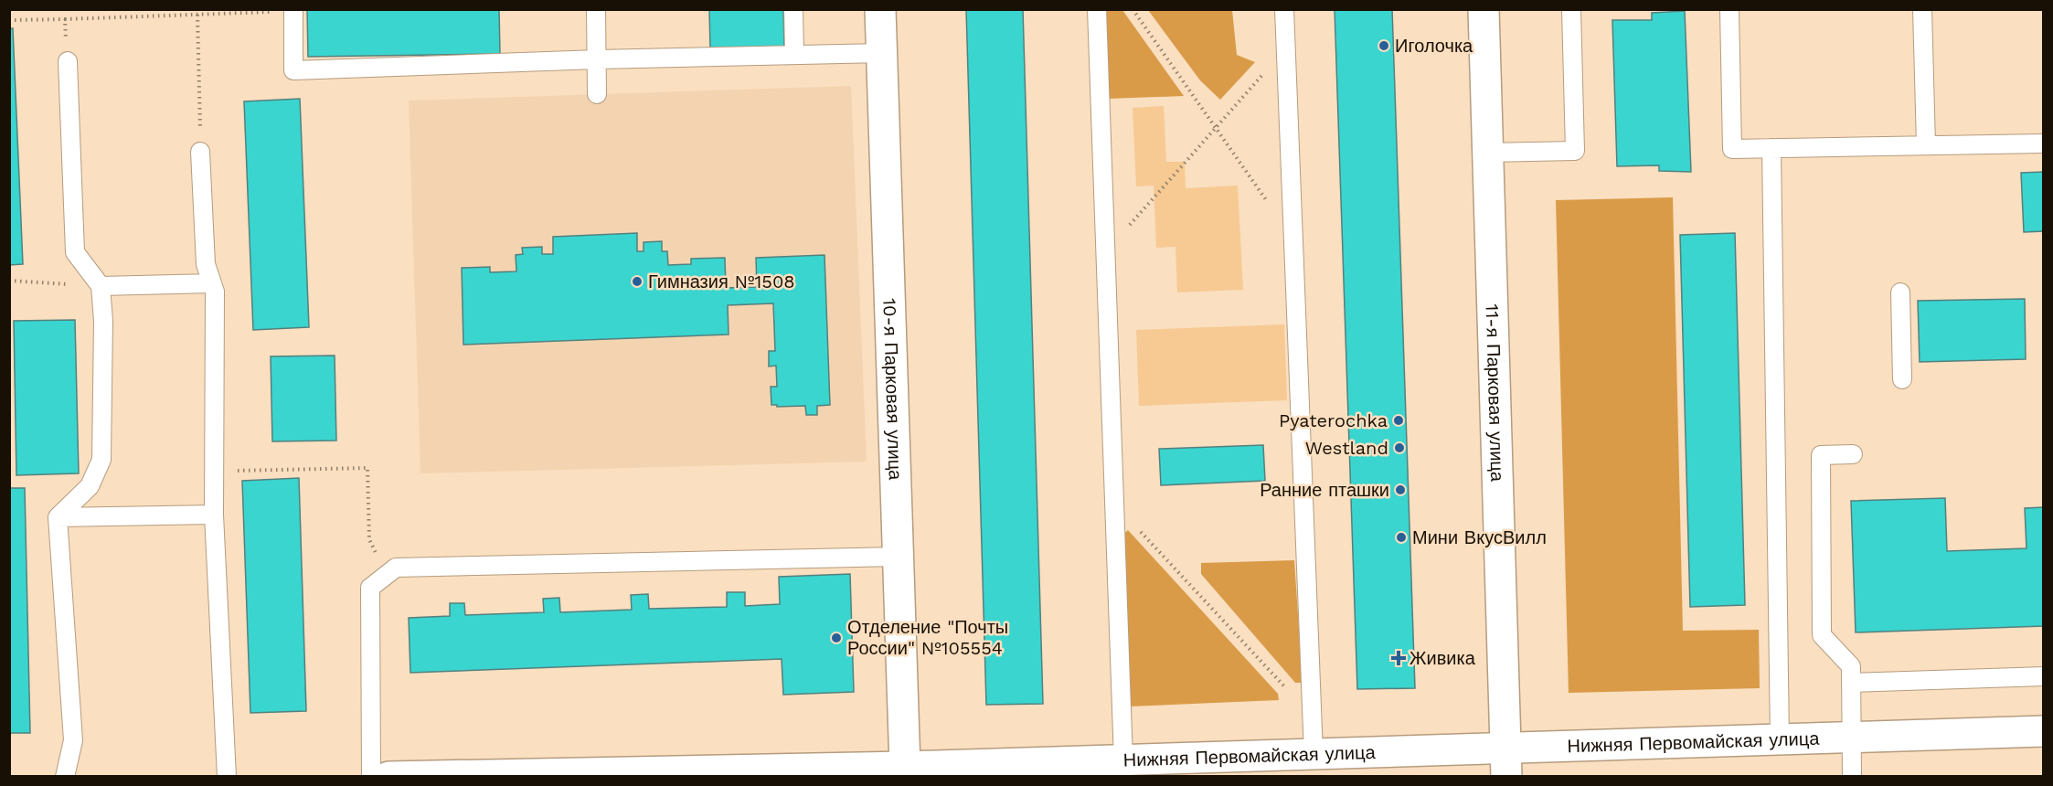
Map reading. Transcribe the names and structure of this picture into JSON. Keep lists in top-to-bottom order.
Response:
{
  "streets": {
    "street": ["10-я Парковая улица", "11-я Парковая улица", "Нижняя Первомайская улица"]
  },
  "crossings": [
    ["10-я Парковая улица", "Нижняя Первомайская улица"],
    ["11-я Парковая улица", "Нижняя Первомайская улица"]
  ],
  "places": {
    "other": [
      "Иголочка",
      "Гимназия №1508",
      "Pyaterochka",
      "Westland",
      "Ранние пташки",
      "Мини ВкусВилл",
      "Отделение \"Почты России\" №105554"
    ],
    "health": ["Живика"]
  }
}
